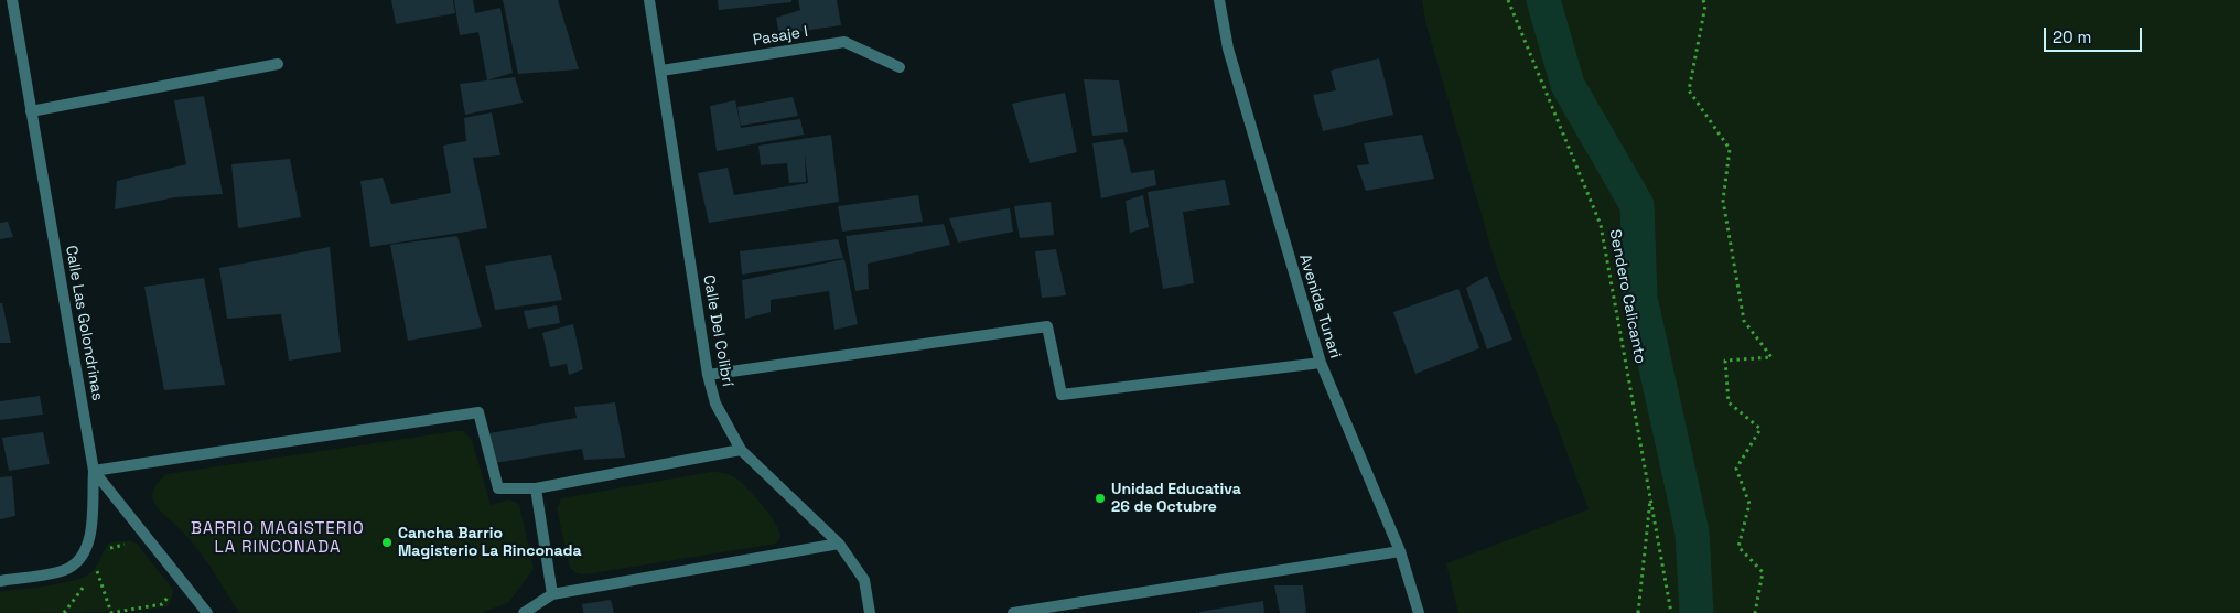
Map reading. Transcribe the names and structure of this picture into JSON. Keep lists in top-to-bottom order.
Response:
{
  "streets": {
    "street": [
      "Pasaje I",
      "Avenida Tunari",
      "Calle Las Golondrinas",
      "Calle Del Colibrí"
    ],
    "path": ["Sendero Calicanto"]
  },
  "crossings": [
    ["Pasaje I", "Calle Del Colibrí"]
  ],
  "districts": ["BARRIO MAGISTERIO LA RINCONADA"],
  "places": ["Unidad Educativa 26 de Octubre", "Cancha Barrio Magisterio La Rinconada"],
  "scale_bar": "20 m"
}
